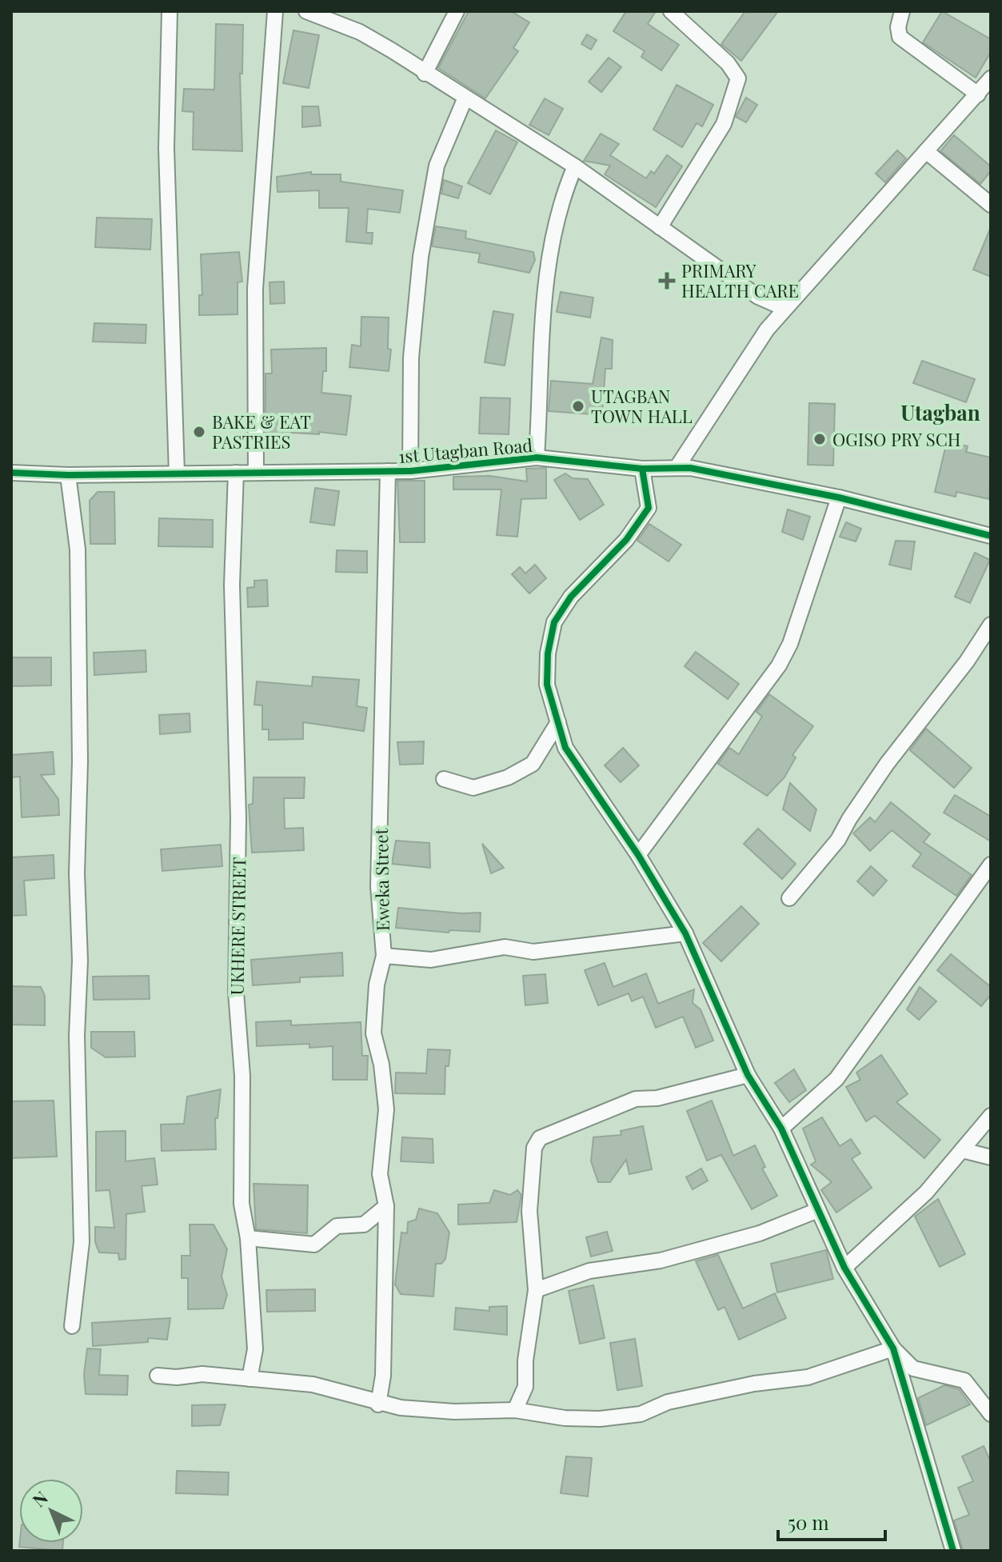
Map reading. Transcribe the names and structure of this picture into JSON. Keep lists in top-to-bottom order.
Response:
{
  "streets": {
    "street": ["1st Utagban Road", "Eweka Street", "UKHERE STREET"]
  },
  "crossings": [
    ["1st Utagban Road", "Eweka Street"],
    ["1st Utagban Road", "UKHERE STREET"]
  ],
  "districts": ["Utagban"],
  "places": {
    "health": ["PRIMARY HEALTH CARE"],
    "other": ["UTAGBAN TOWN HALL", "BAKE & EAT PASTRIES", "OGISO PRY SCH"]
  },
  "scale_bar": "50 m",
  "north": "top left"
}
